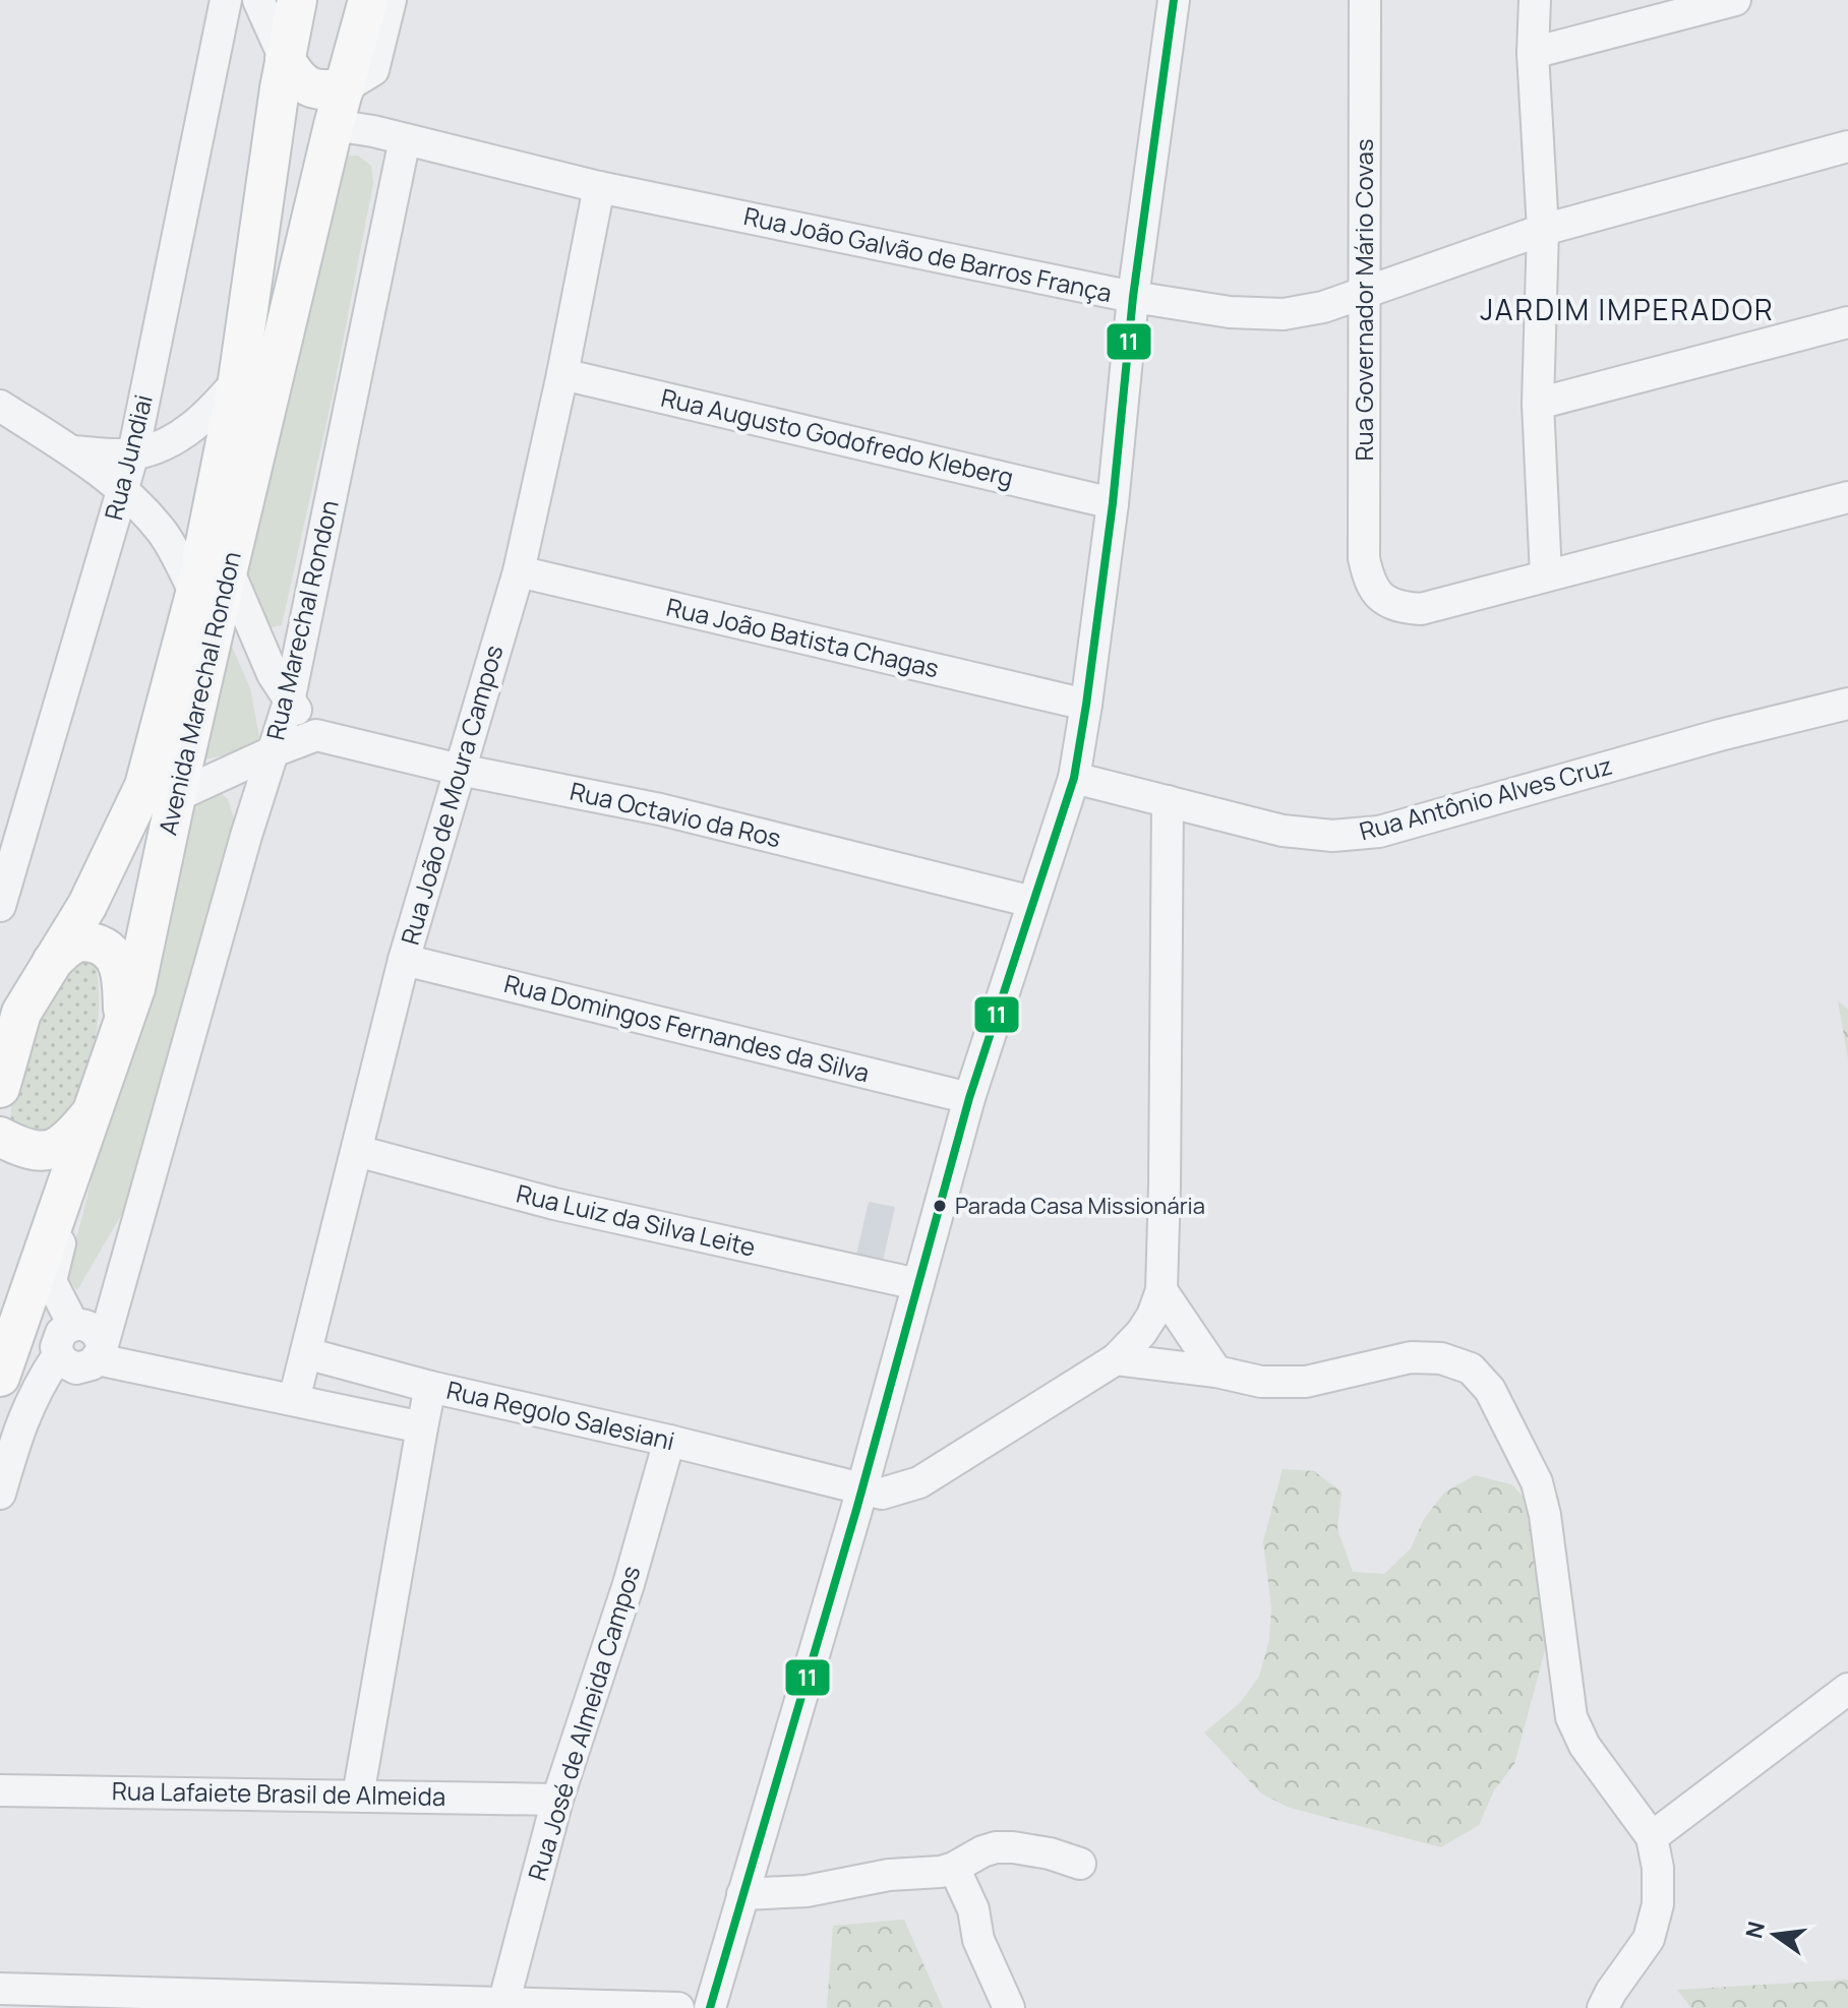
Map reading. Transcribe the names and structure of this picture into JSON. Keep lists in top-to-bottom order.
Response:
{
  "streets": {
    "main road": ["Avenida Marechal Rondon"],
    "street": [
      "Rua João Galvão de Barros França",
      "Rua Governador Mário Covas",
      "Rua Augusto Godofredo Kleberg",
      "Rua Jundiai",
      "Rua Marechal Rondon",
      "Rua João Batista Chagas",
      "Rua João de Moura Campos",
      "Rua Antônio Alves Cruz",
      "Rua Octavio da Ros",
      "Rua Domingos Fernandes da Silva",
      "Rua Luiz da Silva Leite",
      "Rua Regolo Salesiani",
      "Rua José de Almeida Campos",
      "Rua Lafaiete Brasil de Almeida"
    ]
  },
  "crossings": [
    ["Rua João Galvão de Barros França", "Rua Governador Mário Covas"],
    ["Rua João Galvão de Barros França", "Rua Marechal Rondon"],
    ["Rua João Galvão de Barros França", "Avenida Marechal Rondon"],
    ["Rua João Galvão de Barros França", "Rua João de Moura Campos"],
    ["Rua Augusto Godofredo Kleberg", "Rua João de Moura Campos"],
    ["Rua Marechal Rondon", "Rua Regolo Salesiani"],
    ["Rua João Batista Chagas", "Rua João de Moura Campos"],
    ["Rua João de Moura Campos", "Rua Octavio da Ros"],
    ["Rua João de Moura Campos", "Rua Domingos Fernandes da Silva"],
    ["Rua João de Moura Campos", "Rua Luiz da Silva Leite"],
    ["Rua João de Moura Campos", "Rua Regolo Salesiani"],
    ["Rua Regolo Salesiani", "Rua José de Almeida Campos"],
    ["Rua José de Almeida Campos", "Rua Lafaiete Brasil de Almeida"]
  ],
  "districts": ["JARDIM IMPERADOR"],
  "places": ["Parada Casa Missionária"],
  "lines": ["transit line 11"],
  "north": "left"
}
